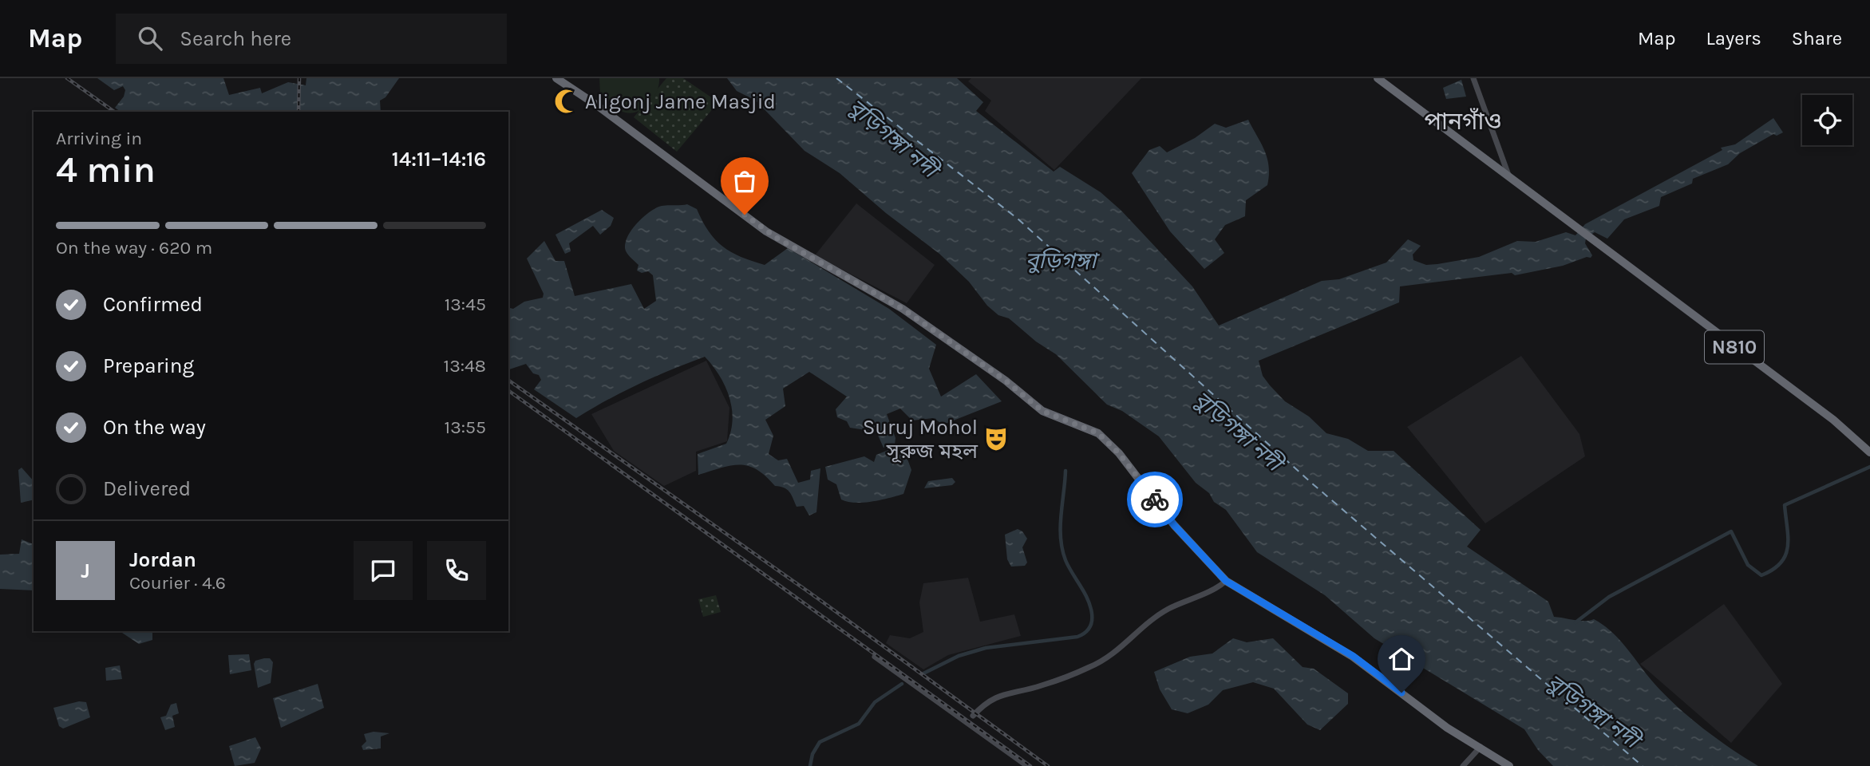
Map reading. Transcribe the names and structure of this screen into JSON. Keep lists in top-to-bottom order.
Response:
{
  "streets": {
    "highway": ["N810"]
  },
  "districts": ["পানগাঁও"],
  "water": ["বুড়িগঙ্গা নদী", "বুড়িগঙ্গা"],
  "places": {
    "mosque": ["Aligonj Jame Masjid"],
    "theatre": ["Suruj Mohol সূরুজ মহল"]
  },
  "page": {
    "header": "Map",
    "search": "Search here",
    "nav": ["Map", "Layers", "Share"],
    "heading": ["4 min", "Arriving in", "14:11–14:16"],
    "panel": ["Jordan", "Courier · 4.6"],
    "bar": "On the way · 620 m",
    "list": [
      ["Confirmed", "13:45"],
      ["Preparing", "13:48"],
      ["On the way", "13:55"],
      "Delivered"
    ],
    "round": "J"
  }
}
